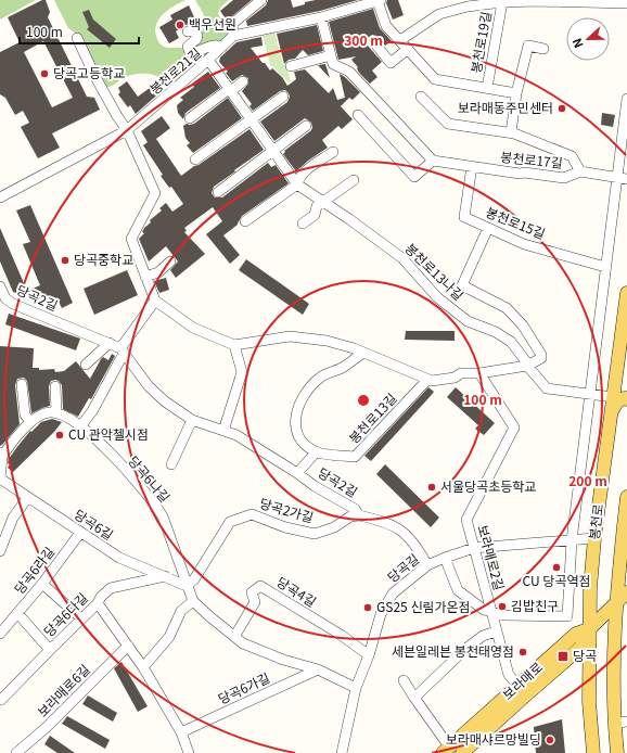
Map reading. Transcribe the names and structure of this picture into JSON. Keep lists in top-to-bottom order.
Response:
{
  "streets": {
    "main road": ["봉천로", "보라매로"],
    "street": [
      "봉천로19길",
      "봉천로21길",
      "봉천로17길",
      "봉천로15길",
      "봉천로13나길",
      "당곡2길",
      "봉천로13길",
      "당곡6나길",
      "당곡2가길",
      "당곡6길",
      "보라매로2길",
      "당곡길",
      "당곡6라길",
      "당곡4길",
      "당곡6다길",
      "당곡6가길",
      "보라매로6길"
    ]
  },
  "crossings": [
    ["봉천로21길", "봉천로13나길"],
    ["봉천로17길", "봉천로15길"],
    ["당곡2길", "당곡2가길"],
    ["당곡2길", "당곡길"],
    ["당곡6나길", "당곡2가길"],
    ["당곡6나길", "당곡6길"],
    ["당곡2가길", "당곡6길"],
    ["봉천로", "당곡길"],
    ["봉천로", "보라매로"],
    ["당곡6길", "당곡6라길"],
    ["당곡6길", "당곡6다길"],
    ["보라매로2길", "당곡길"],
    ["보라매로2길", "보라매로"],
    ["당곡길", "당곡4길"]
  ],
  "places": {
    "other": [
      "백우선원",
      "당곡고등학교",
      "보라매동주민센터",
      "당곡중학교",
      "CU 관악첼시점",
      "서울당곡초등학교",
      "CU 당곡역점",
      "김밥친구",
      "GS25 신림가온점",
      "세븐일레븐 봉천태영점",
      "보라매샤르망빌딩"
    ],
    "transit": ["당곡"]
  },
  "scale_bar": "100 m",
  "north": "left",
  "rings": ["300 m", "100 m", "200 m"]
}
